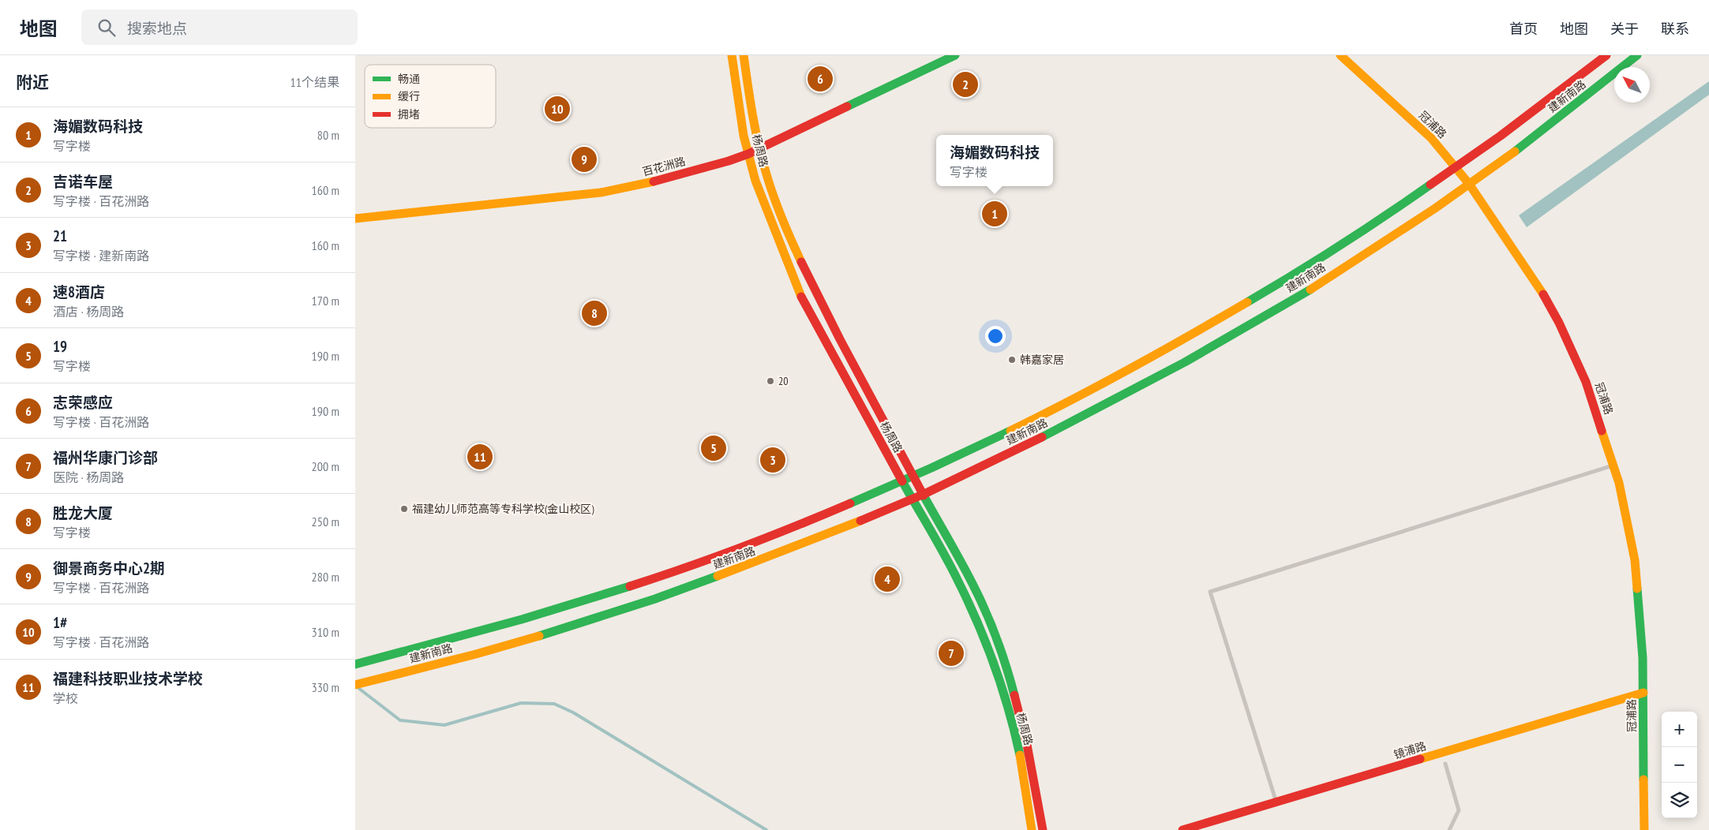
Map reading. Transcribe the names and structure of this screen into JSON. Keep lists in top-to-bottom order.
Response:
{
  "streets": {
    "main road": [
      "建新南路",
      "冠浦路",
      "杨周路",
      "百花洲路",
      "镜浦路"
    ]
  },
  "crossings": [
    ["建新南路", "冠浦路"],
    ["建新南路", "杨周路"],
    ["冠浦路", "镜浦路"],
    ["杨周路", "百花洲路"]
  ],
  "places": ["韩嘉家居", "20", "福建幼儿师范高等专科学校(金山校区)"],
  "legend": ["畅通", "缓行", "拥堵"],
  "north": "top left",
  "page": {
    "header": "地图",
    "search": "搜索地点",
    "nav": [
      "首页",
      "地图",
      "关于",
      "联系"
    ],
    "heading": ["附近", "11个结果"],
    "pins": [
      "6",
      "2",
      "10",
      "9",
      "1",
      "8",
      "5",
      "11",
      "3",
      "4",
      "7"
    ],
    "list": [
      {
        "mark": "1",
        "name": "海媚数码科技",
        "note": "写字楼",
        "value": "80 m"
      },
      {
        "mark": "2",
        "name": "吉诺车屋",
        "note": "写字楼 · 百花洲路",
        "value": "160 m"
      },
      {
        "mark": "3",
        "name": "21",
        "note": "写字楼 · 建新南路",
        "value": "160 m"
      },
      {
        "mark": "4",
        "name": "速8酒店",
        "note": "酒店 · 杨周路",
        "value": "170 m"
      },
      {
        "mark": "5",
        "name": "19",
        "note": "写字楼",
        "value": "190 m"
      },
      {
        "mark": "6",
        "name": "志荣感应",
        "note": "写字楼 · 百花洲路",
        "value": "190 m"
      },
      {
        "mark": "7",
        "name": "福州华康门诊部",
        "note": "医院 · 杨周路",
        "value": "200 m"
      },
      {
        "mark": "8",
        "name": "胜龙大厦",
        "note": "写字楼",
        "value": "250 m"
      },
      {
        "mark": "9",
        "name": "御景商务中心2期",
        "note": "写字楼 · 百花洲路",
        "value": "280 m"
      },
      {
        "mark": "10",
        "name": "1#",
        "note": "写字楼 · 百花洲路",
        "value": "310 m"
      },
      {
        "mark": "11",
        "name": "福建科技职业技术学校",
        "note": "学校",
        "value": "330 m"
      }
    ],
    "popup": ["海媚数码科技", "写字楼"],
    "map_buttons": ["+", "−"]
  }
}
